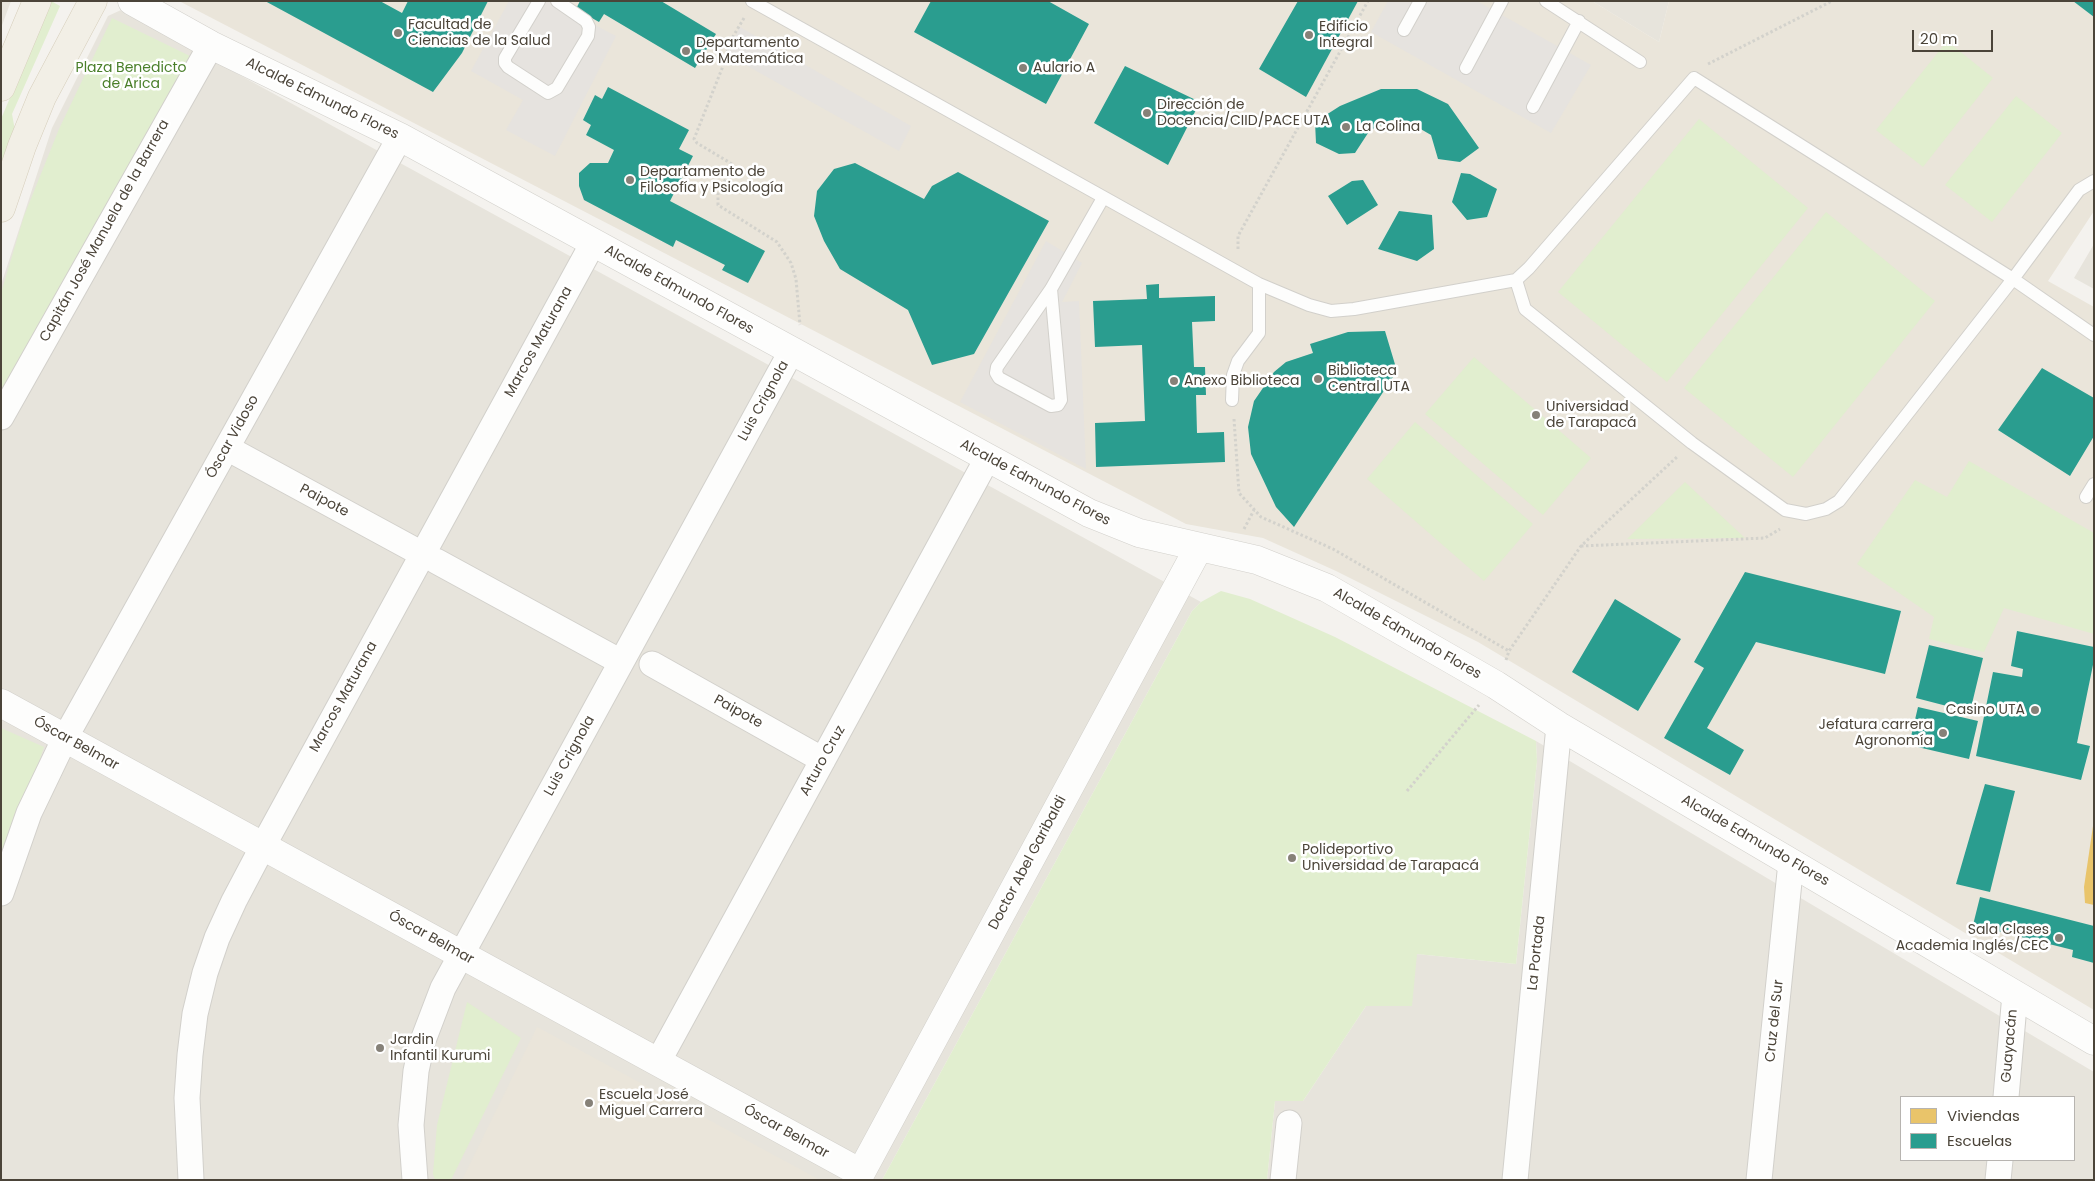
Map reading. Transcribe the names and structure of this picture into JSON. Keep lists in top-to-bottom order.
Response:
{
  "streets": {
    "street": [
      "Alcalde Edmundo Flores",
      "Capitán José Manuela de la Barrera",
      "Marcos Maturana",
      "Luis Crignola",
      "Óscar Vidoso",
      "Paipote",
      "Óscar Belmar",
      "Arturo Cruz",
      "Doctor Abel Garibaldi",
      "La Portada",
      "Cruz del Sur",
      "Guayacán"
    ]
  },
  "crossings": [
    ["Alcalde Edmundo Flores", "Capitán José Manuela de la Barrera"],
    ["Alcalde Edmundo Flores", "Marcos Maturana"],
    ["Alcalde Edmundo Flores", "Luis Crignola"],
    ["Alcalde Edmundo Flores", "Óscar Vidoso"],
    ["Alcalde Edmundo Flores", "Arturo Cruz"],
    ["Alcalde Edmundo Flores", "Doctor Abel Garibaldi"],
    ["Alcalde Edmundo Flores", "La Portada"],
    ["Alcalde Edmundo Flores", "Cruz del Sur"],
    ["Alcalde Edmundo Flores", "Guayacán"],
    ["Marcos Maturana", "Paipote"],
    ["Marcos Maturana", "Óscar Belmar"],
    ["Luis Crignola", "Paipote"],
    ["Luis Crignola", "Óscar Belmar"],
    ["Óscar Vidoso", "Paipote"],
    ["Óscar Vidoso", "Óscar Belmar"],
    ["Paipote", "Arturo Cruz"],
    ["Óscar Belmar", "Arturo Cruz"],
    ["Óscar Belmar", "Doctor Abel Garibaldi"]
  ],
  "parks": ["Plaza Benedicto de Arica"],
  "places": [
    "Facultad de Ciencias de la Salud",
    "Edificio Integral",
    "Departamento de Matemática",
    "Aulario A",
    "Dirección de Docencia/CIID/PACE UTA",
    "La Colina",
    "Departamento de Filosofía y Psicología",
    "Biblioteca Central UTA",
    "Anexo Biblioteca",
    "Universidad de Tarapacá",
    "Casino UTA",
    "Jefatura carrera Agronomía",
    "Polideportivo Universidad de Tarapacá",
    "Sala Clases Academia Inglés/CEC",
    "Jardin Infantil Kurumi",
    "Escuela José Miguel Carrera"
  ],
  "legend": ["Viviendas", "Escuelas"],
  "scale_bar": "20 m"
}
